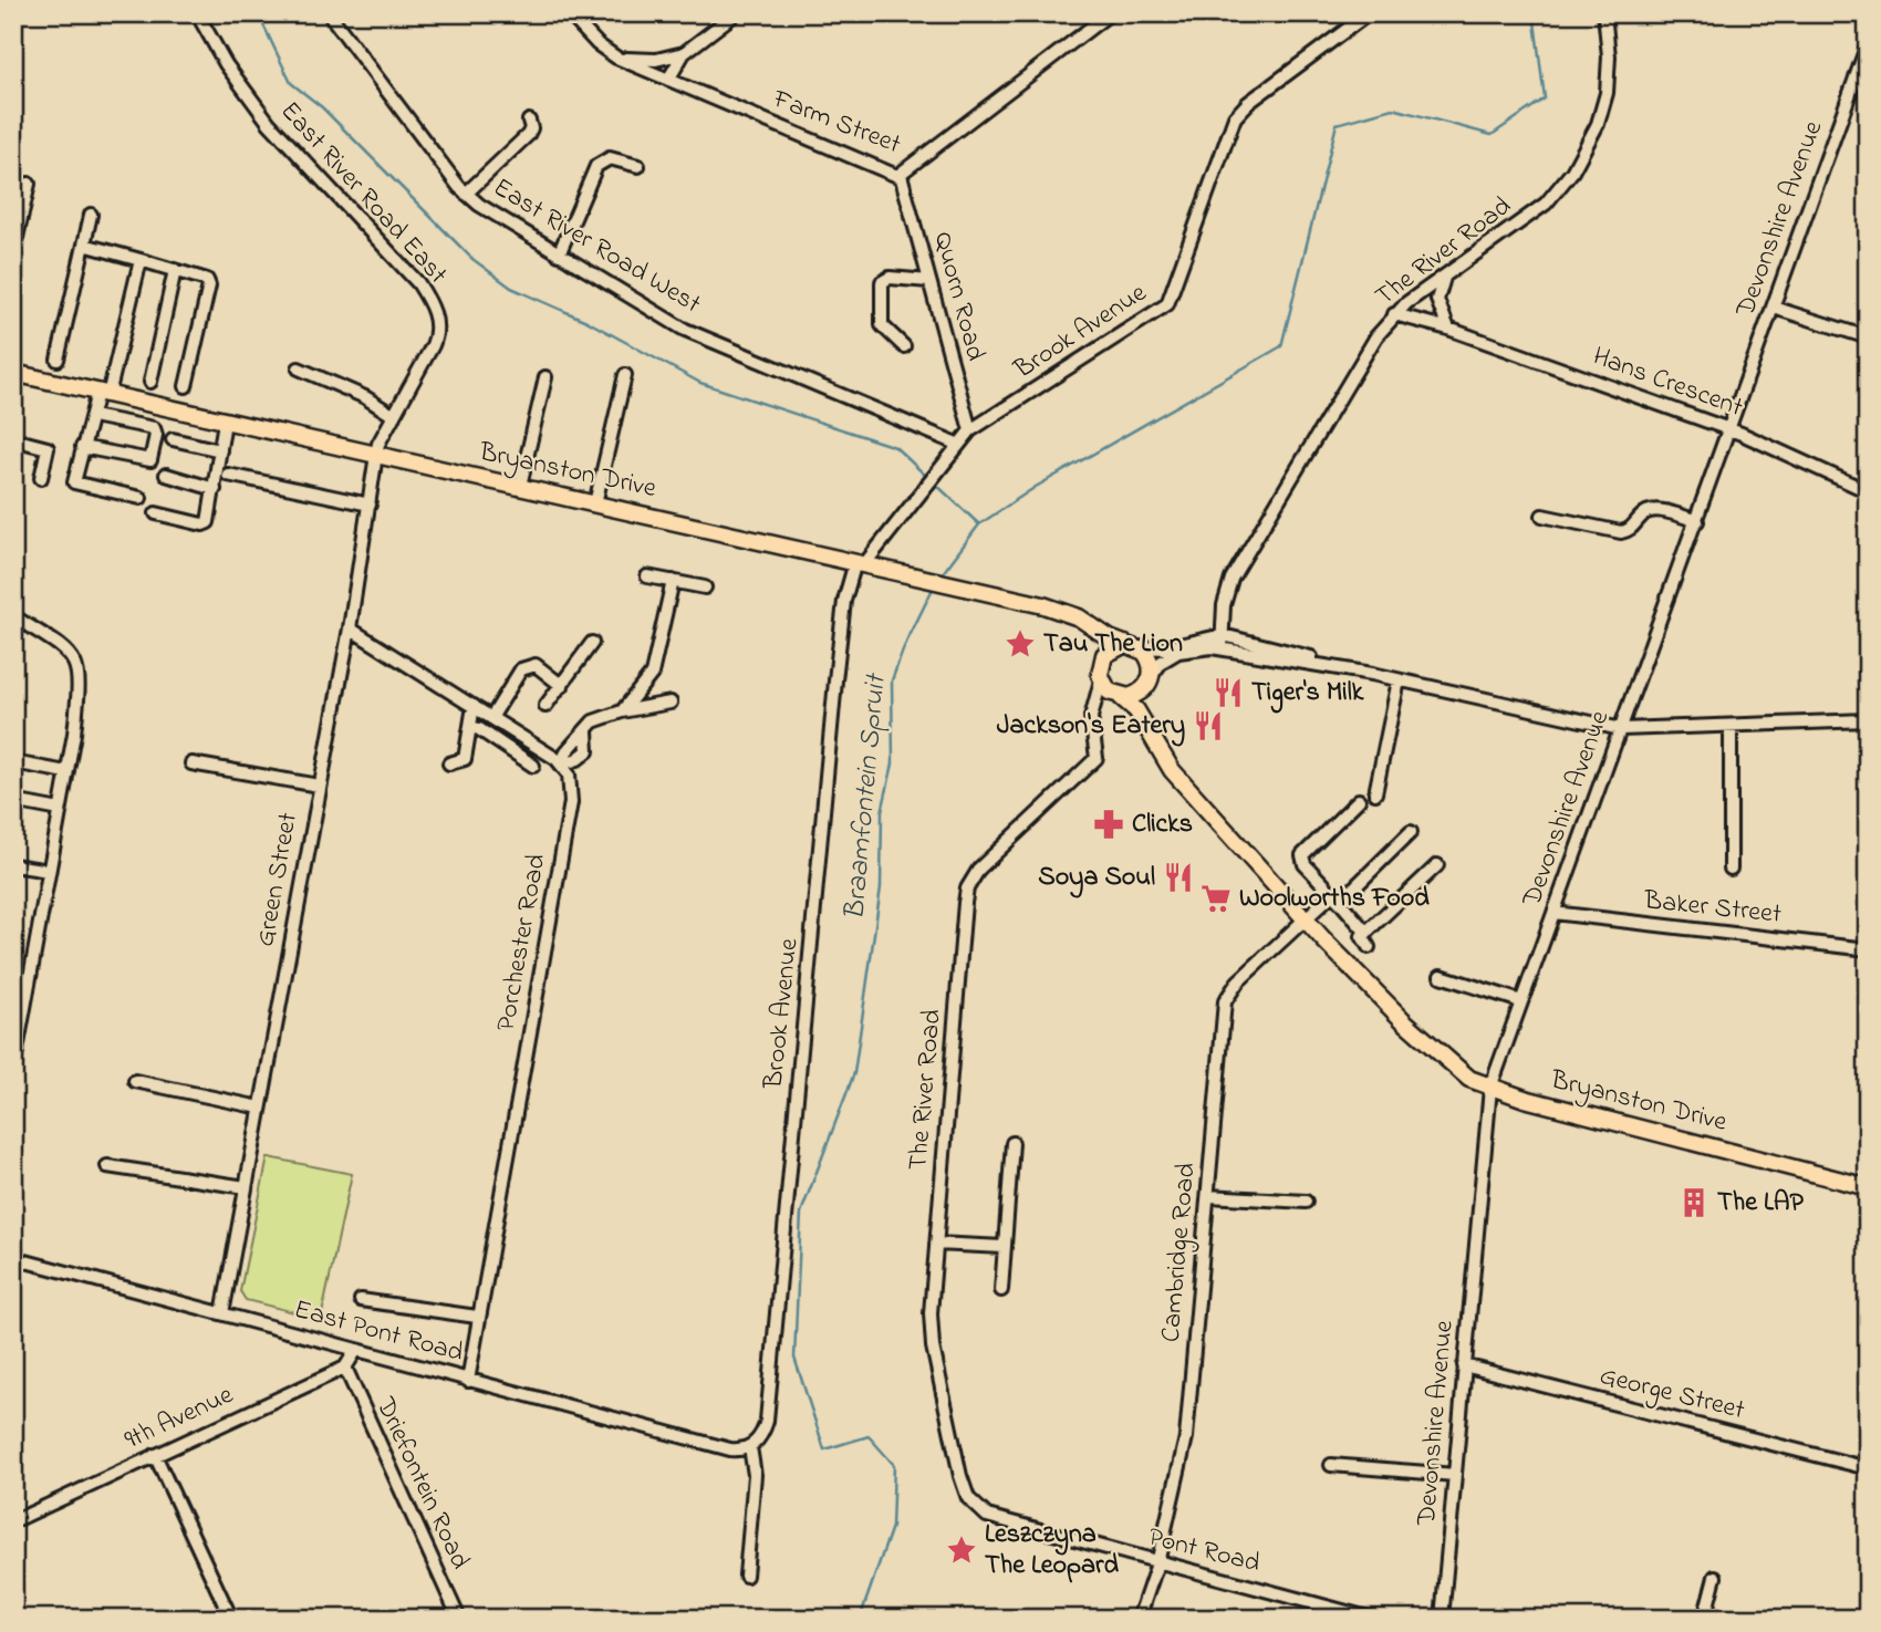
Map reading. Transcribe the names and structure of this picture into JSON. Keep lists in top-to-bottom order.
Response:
{
  "streets": {
    "main road": ["Bryanston Drive"],
    "street": [
      "Farm Street",
      "East River Road East",
      "Devonshire Avenue",
      "East River Road West",
      "The River Road",
      "Quorn Road",
      "Brook Avenue",
      "Hans Crescent",
      "Green Street",
      "Baker Street",
      "Porchester Road",
      "Cambridge Road",
      "East Pont Road",
      "George Street",
      "9th Avenue",
      "Driefontein Road",
      "Pont Road"
    ]
  },
  "crossings": [
    ["Farm Street", "Quorn Road"],
    ["East River Road East", "Bryanston Drive"],
    ["East River Road East", "Green Street"],
    ["Devonshire Avenue", "Hans Crescent"],
    ["Devonshire Avenue", "Bryanston Drive"],
    ["Devonshire Avenue", "Baker Street"],
    ["Devonshire Avenue", "George Street"],
    ["East River Road West", "Brook Avenue"],
    ["The River Road", "Hans Crescent"],
    ["The River Road", "Bryanston Drive"],
    ["The River Road", "Pont Road"],
    ["Quorn Road", "Brook Avenue"],
    ["Brook Avenue", "Bryanston Drive"],
    ["Brook Avenue", "East Pont Road"],
    ["Bryanston Drive", "Green Street"],
    ["Bryanston Drive", "Cambridge Road"],
    ["Green Street", "East Pont Road"],
    ["Porchester Road", "East Pont Road"],
    ["Cambridge Road", "Pont Road"],
    ["9th Avenue", "Driefontein Road"]
  ],
  "water": ["Braamfontein Spruit"],
  "places": {
    "place": ["Tau The Lion", "Leszczyna The Leopard"],
    "restaurant": ["Tiger's Milk", "Jackson's Eatery", "Soya Soul"],
    "pharmacy": ["Clicks"],
    "supermarket": ["Woolworths Food"],
    "building": ["The LAP"]
  }
}
